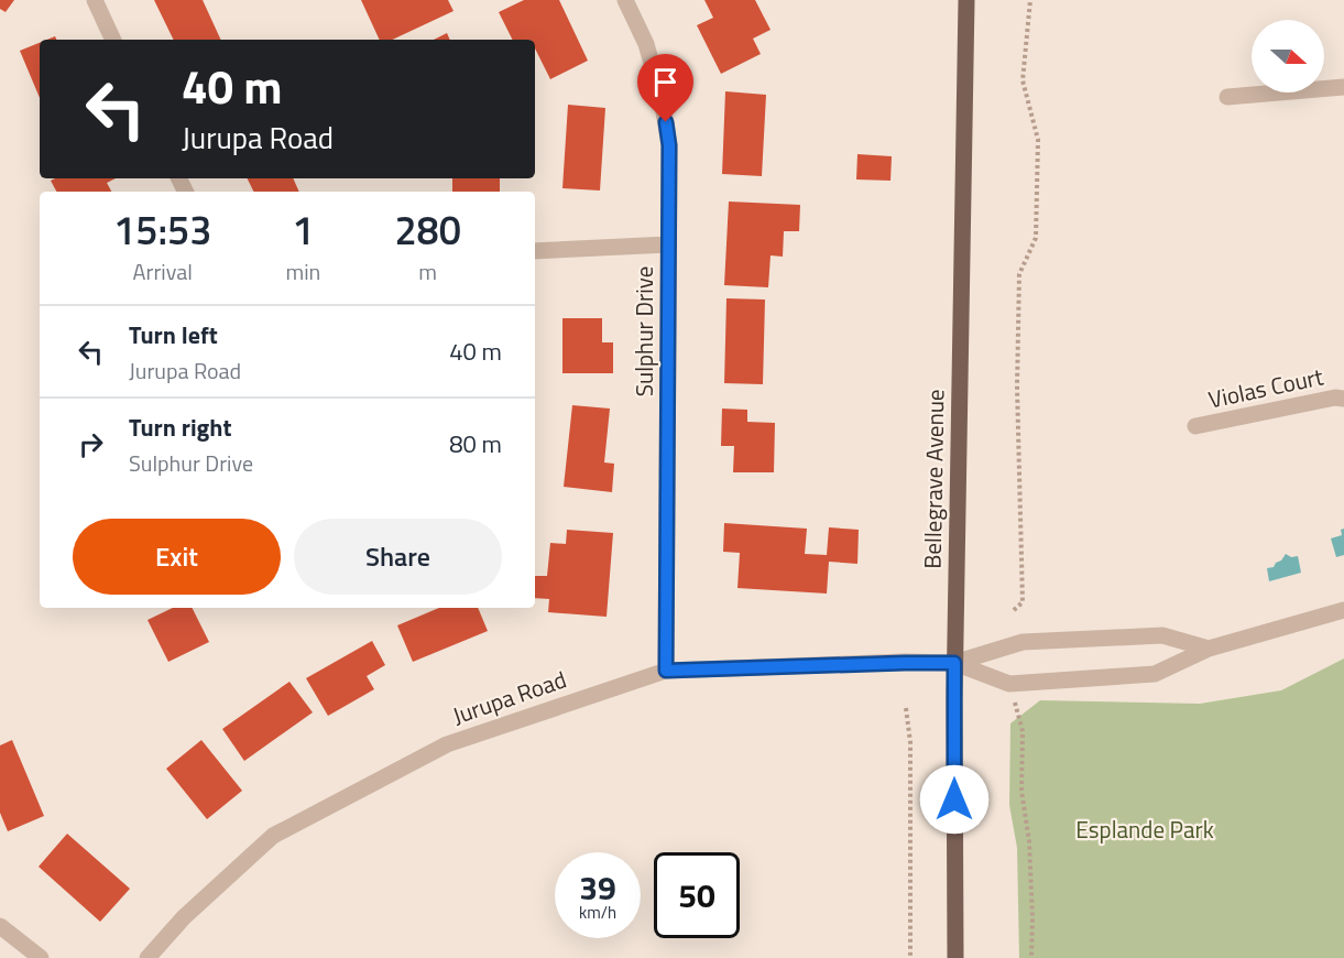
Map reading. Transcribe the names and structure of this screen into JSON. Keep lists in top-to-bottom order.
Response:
{
  "streets": {
    "main road": ["Bellegrave Avenue"],
    "street": ["Sulphur Drive", "Violas Court", "Jurupa Road"]
  },
  "crossings": [
    ["Sulphur Drive", "Jurupa Road"],
    ["Bellegrave Avenue", "Jurupa Road"]
  ],
  "parks": ["Esplande Park"],
  "north": "right",
  "page": {
    "turn": ["40 m", "Jurupa Road"],
    "eta": [
      "15:53",
      "Arrival",
      "1",
      "min",
      "280",
      "m"
    ],
    "list": [
      {
        "name": "Turn left",
        "note": "Jurupa Road",
        "value": "40 m"
      },
      {
        "name": "Turn right",
        "note": "Sulphur Drive",
        "value": "80 m"
      }
    ],
    "buttons": ["Exit", "Share"],
    "speed": "39 km/h",
    "limit": "50"
  }
}
